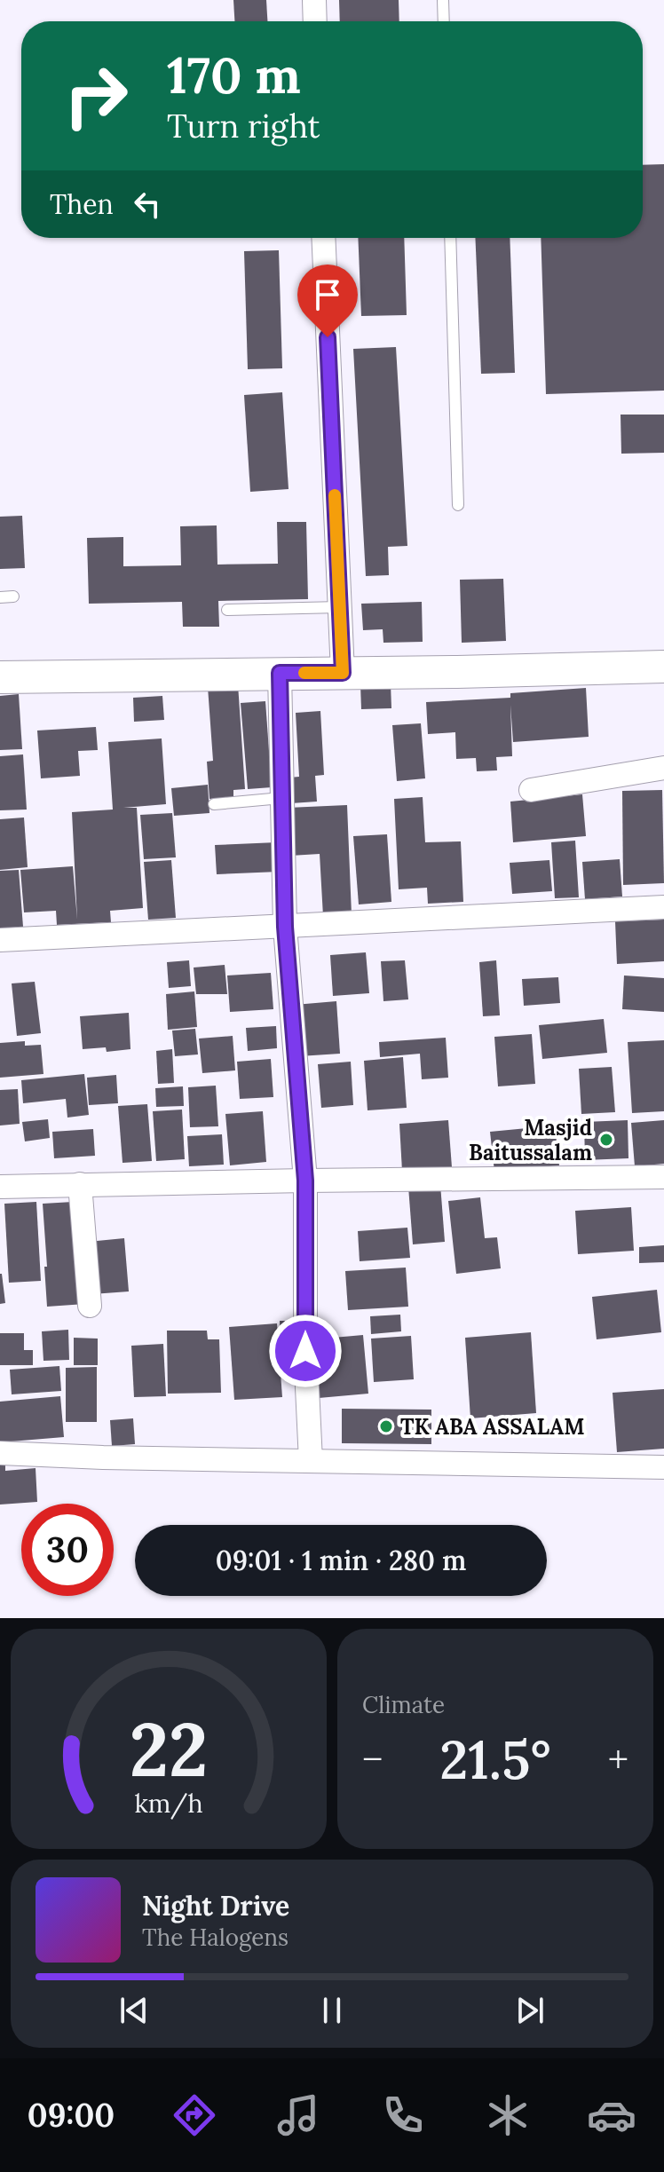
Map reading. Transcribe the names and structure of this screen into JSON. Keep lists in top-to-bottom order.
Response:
{
  "places": ["Masjid Baitussalam", "TK ABA ASSALAM"],
  "page": {
    "turn": ["170 m", "Turn right"],
    "then": "Then",
    "limit": "30",
    "trip": "09:01 · 1 min · 280 m",
    "tile": "Climate",
    "heat": ["−", "21.5°", "+"],
    "song": ["Night Drive", "The Halogens"],
    "tabs": "09:00",
    "gauge": ["22", "km/h"]
  }
}
